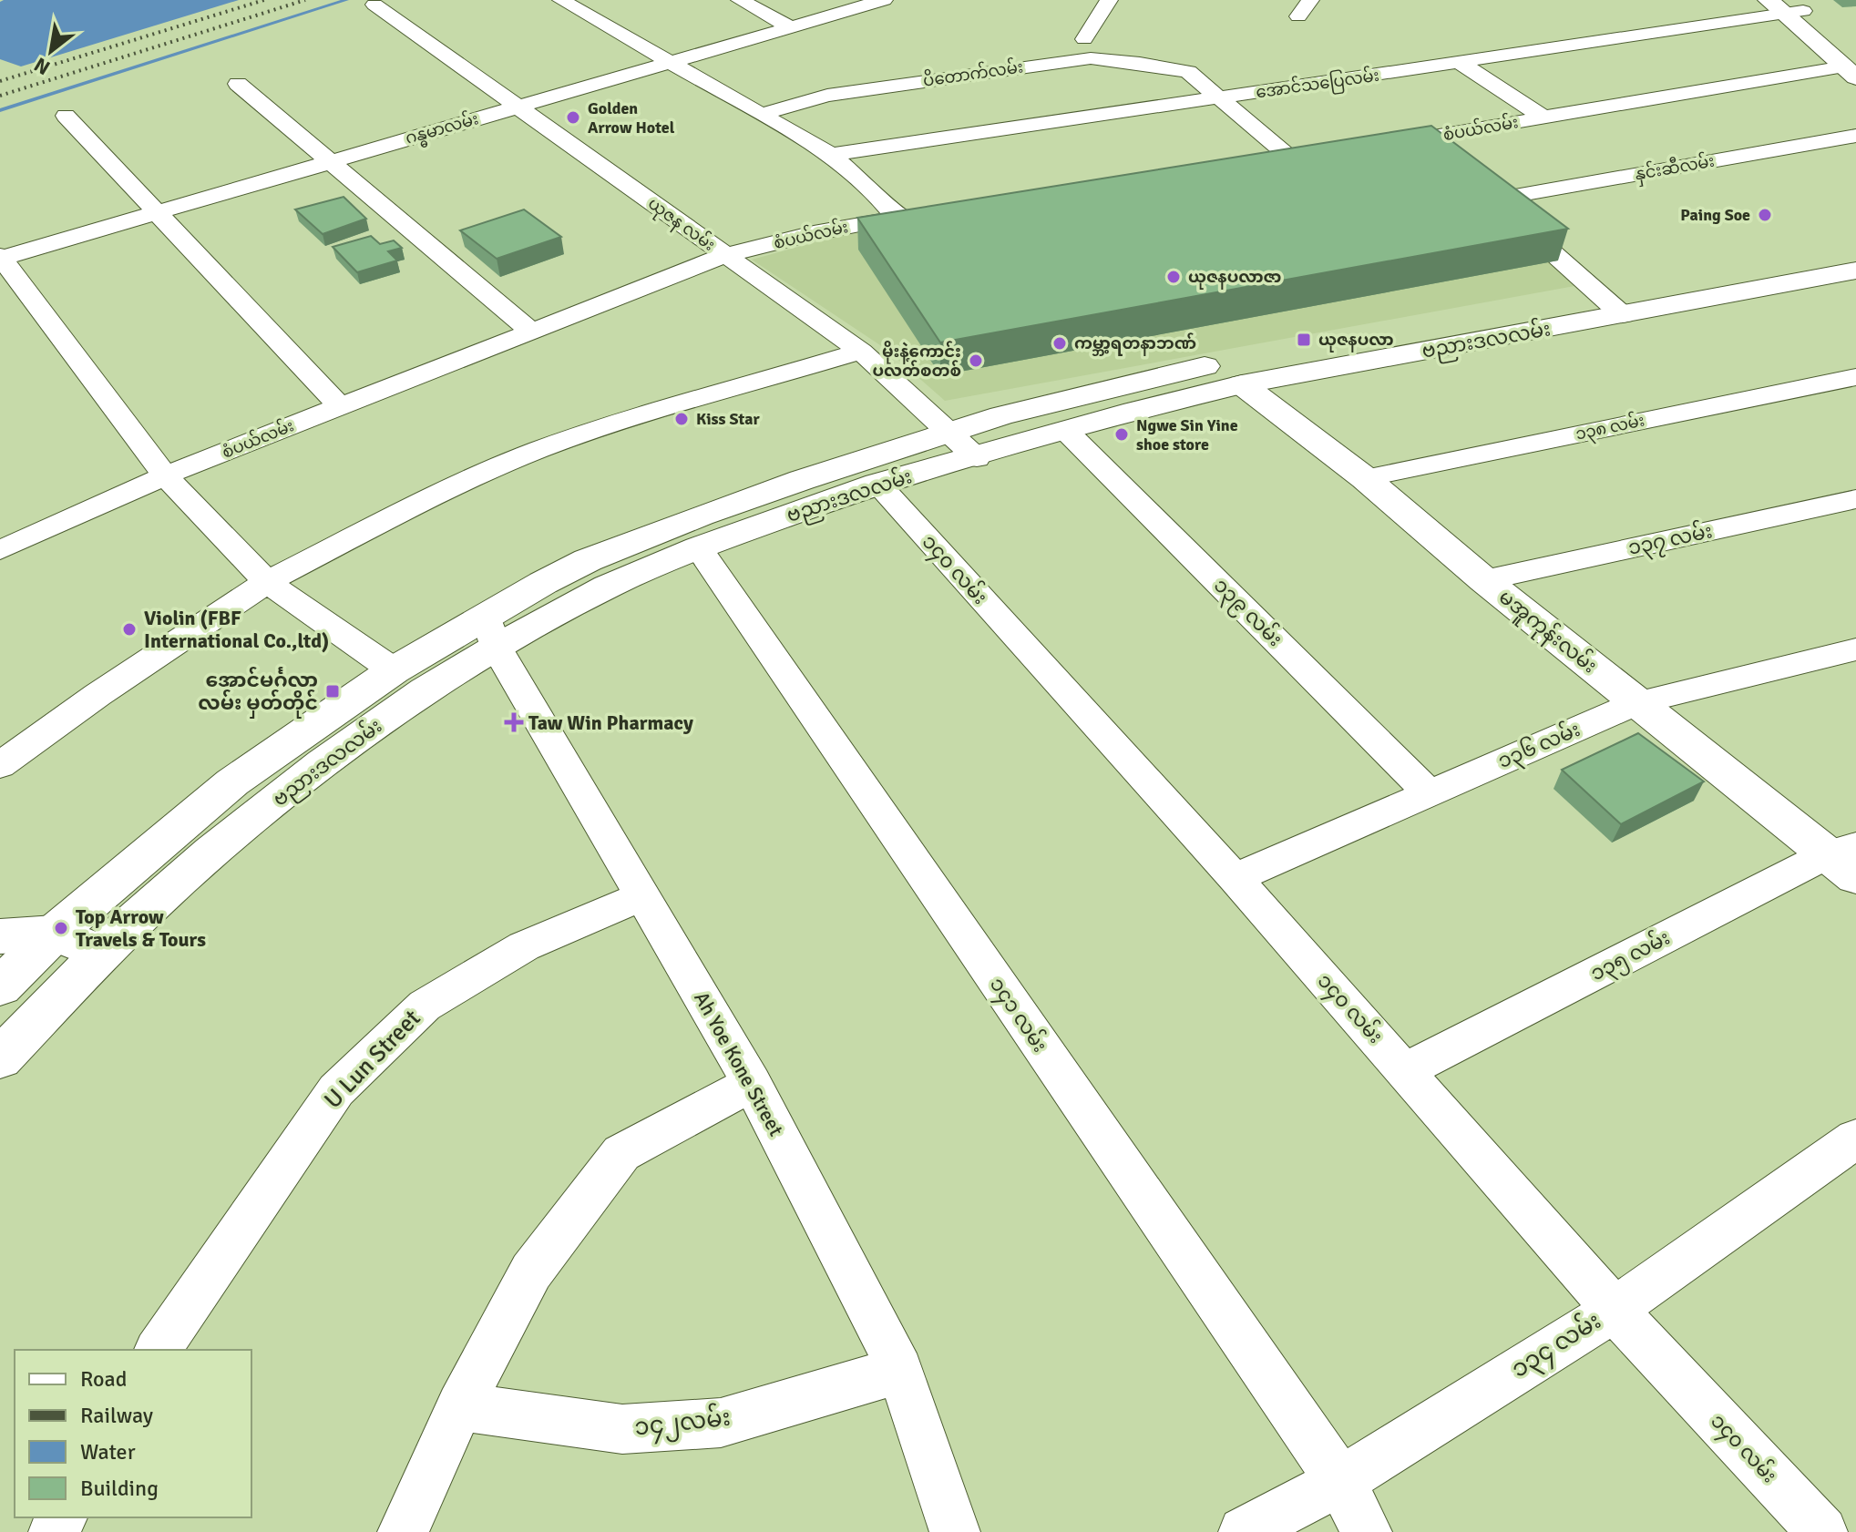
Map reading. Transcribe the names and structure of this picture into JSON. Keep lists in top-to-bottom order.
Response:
{
  "streets": {
    "main road": ["ဗညားဒလလမ်း", "မအူကုန်းလမ်း"],
    "street": [
      "ပိတောက်လမ်း",
      "အောင်သပြေလမ်း",
      "ဂန္ဓမာလမ်း",
      "စံပယ်လမ်း",
      "နှင်းဆီလမ်း",
      "ယုဇန လမ်း",
      "၁၃၈ လမ်း",
      "၁၃၇ လမ်း",
      "၁၄၀ လမ်း",
      "၁၃၉ လမ်း",
      "၁၃၆ လမ်း",
      "၁၃၅ လမ်း",
      "၁၄၁ လမ်း",
      "U Lun Street",
      "Ah Yoe Kone Street",
      "၁၃၄ လမ်း",
      "၁၄၂လမ်း"
    ]
  },
  "crossings": [
    ["ပိတောက်လမ်း", "အောင်သပြေလမ်း"],
    ["ဂန္ဓမာလမ်း", "ယုဇန လမ်း"],
    ["စံပယ်လမ်း", "ယုဇန လမ်း"],
    ["နှင်းဆီလမ်း", "ဗညားဒလလမ်း"],
    ["ယုဇန လမ်း", "ဗညားဒလလမ်း"],
    ["ဗညားဒလလမ်း", "၁၄၀ လမ်း"],
    ["ဗညားဒလလမ်း", "၁၃၉ လမ်း"],
    ["ဗညားဒလလမ်း", "မအူကုန်းလမ်း"],
    ["ဗညားဒလလမ်း", "၁၄၁ လမ်း"],
    ["ဗညားဒလလမ်း", "Ah Yoe Kone Street"],
    ["၁၃၈ လမ်း", "မအူကုန်းလမ်း"],
    ["၁၃၇ လမ်း", "မအူကုန်းလမ်း"],
    ["၁၄၀ လမ်း", "၁၃၆ လမ်း"],
    ["၁၄၀ လမ်း", "၁၃၅ လမ်း"],
    ["၁၄၀ လမ်း", "၁၃၄ လမ်း"],
    ["၁၃၉ လမ်း", "၁၃၆ လမ်း"],
    ["မအူကုန်းလမ်း", "၁၃၆ လမ်း"],
    ["မအူကုန်းလမ်း", "၁၃၅ လမ်း"],
    ["၁၄၁ လမ်း", "၁၃၄ လမ်း"],
    ["U Lun Street", "Ah Yoe Kone Street"],
    ["Ah Yoe Kone Street", "၁၄၂လမ်း"]
  ],
  "places": {
    "other": [
      "Golden Arrow Hotel",
      "Paing Soe",
      "ယုဇနပလာဇာ",
      "ကမ္ဘာ့ရတနာဘဏ်",
      "မိုးနဲ့ကောင်း ပလတ်စတစ်",
      "Kiss Star",
      "Ngwe Sin Yine shoe store",
      "Violin (FBF International Co.,ltd)",
      "Top Arrow Travels & Tours"
    ],
    "transit": ["ယုဇနပလာ", "အောင်မင်္ဂလာ လမ်း မှတ်တိုင်"],
    "health": ["Taw Win Pharmacy"]
  },
  "legend": [
    "Road",
    "Railway",
    "Water",
    "Building"
  ],
  "north": "bottom left"
}
